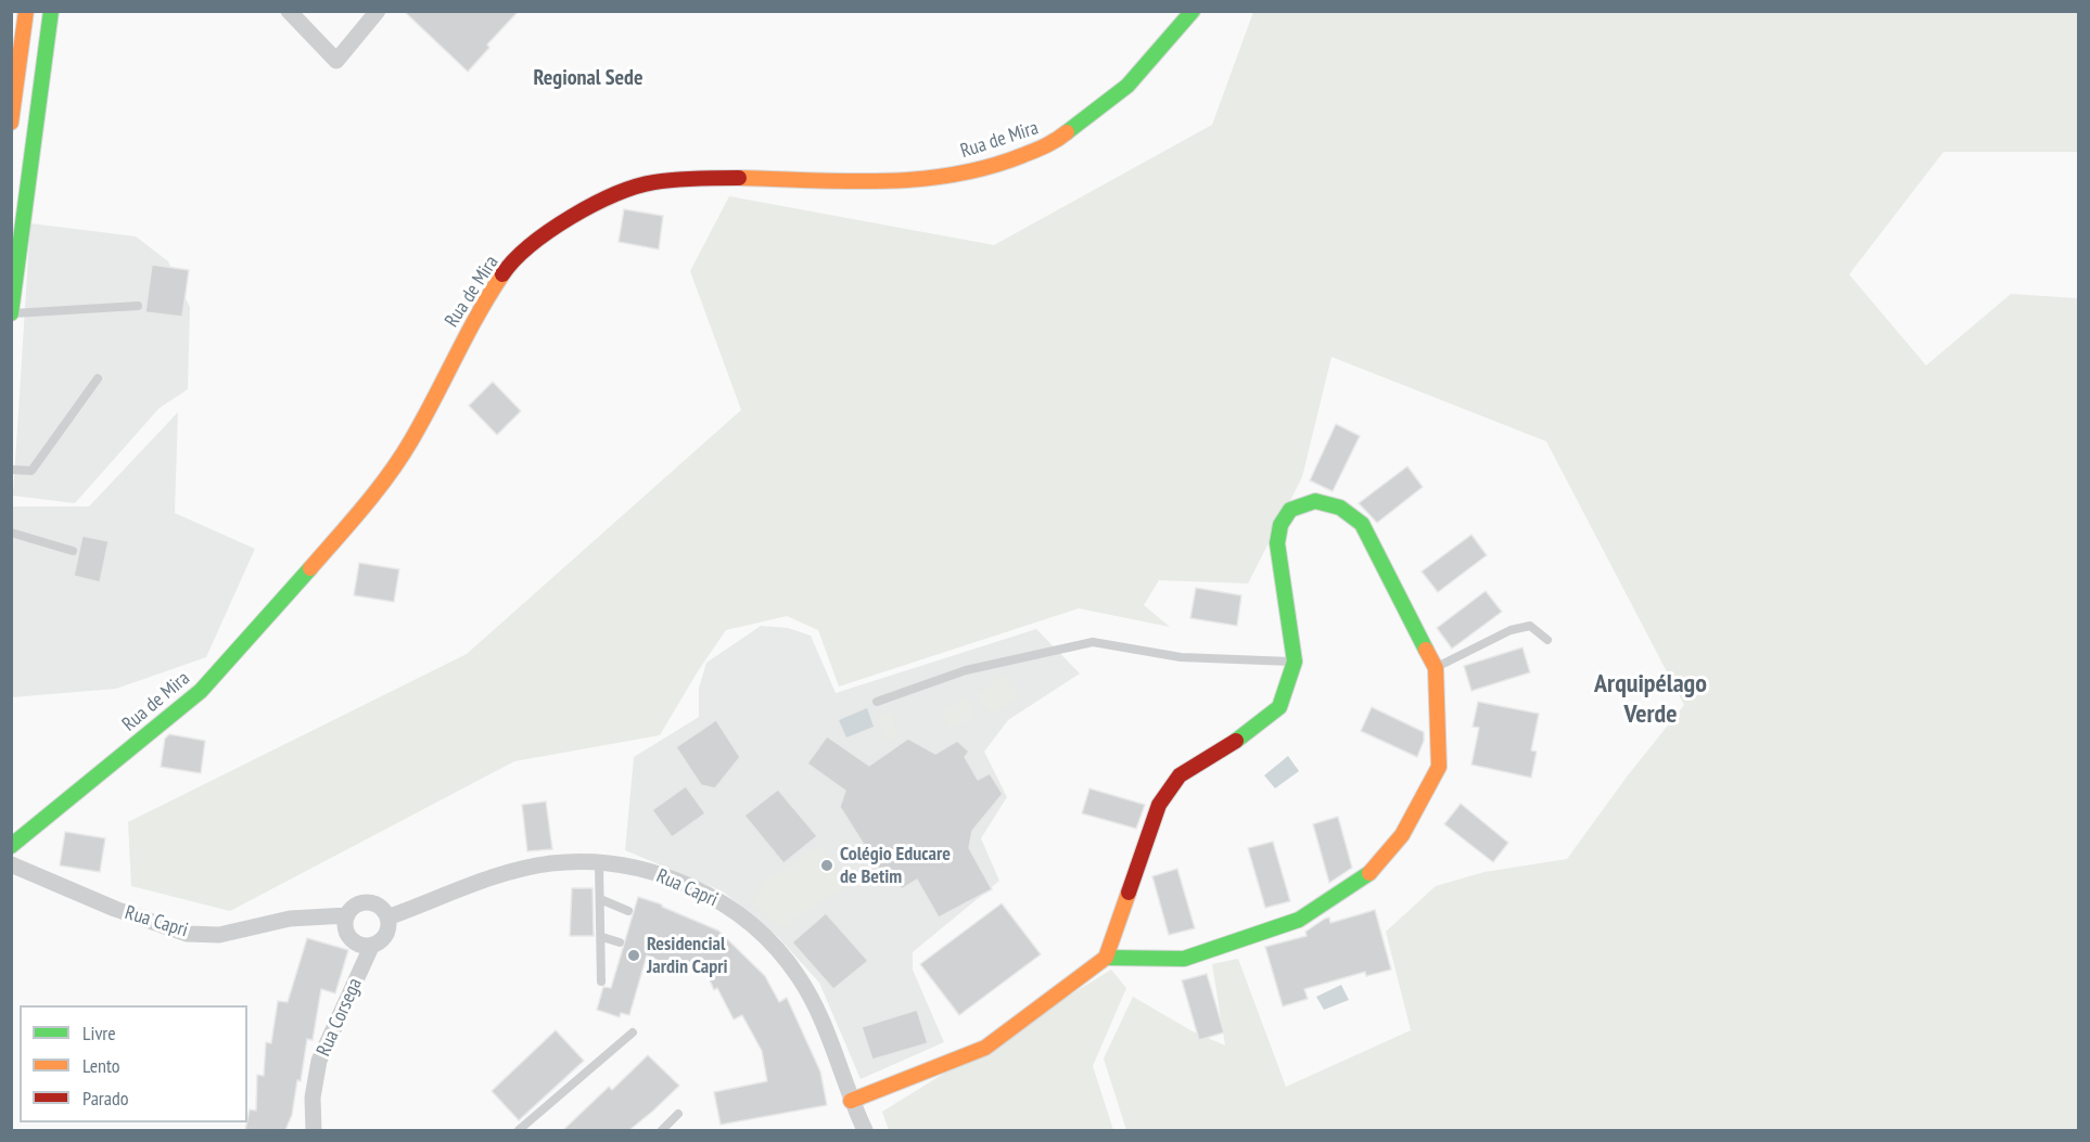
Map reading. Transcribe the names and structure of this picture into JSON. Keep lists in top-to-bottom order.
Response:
{
  "streets": {
    "street": ["Rua de Mira", "Rua Capri", "Rua Corsega"]
  },
  "crossings": [
    ["Rua Capri", "Rua Corsega"]
  ],
  "districts": ["Regional Sede", "Arquipélago Verde"],
  "places": ["Colégio Educare de Betim", "Residencial Jardin Capri"],
  "legend": ["Livre", "Lento", "Parado"]
}
